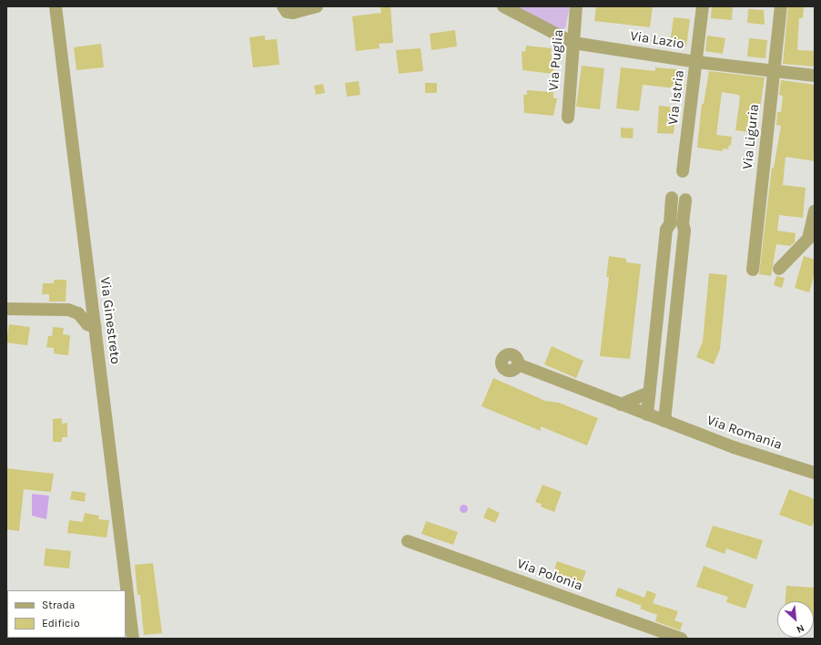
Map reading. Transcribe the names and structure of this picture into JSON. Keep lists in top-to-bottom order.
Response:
{
  "streets": {
    "street": [
      "Via Lazio",
      "Via Puglia",
      "Via Istria",
      "Via Liguria",
      "Via Ginestreto",
      "Via Romania",
      "Via Polonia"
    ]
  },
  "crossings": [
    ["Via Lazio", "Via Puglia"],
    ["Via Lazio", "Via Istria"],
    ["Via Lazio", "Via Liguria"]
  ],
  "legend": ["Strada", "Edificio"],
  "north": "bottom right"
}
